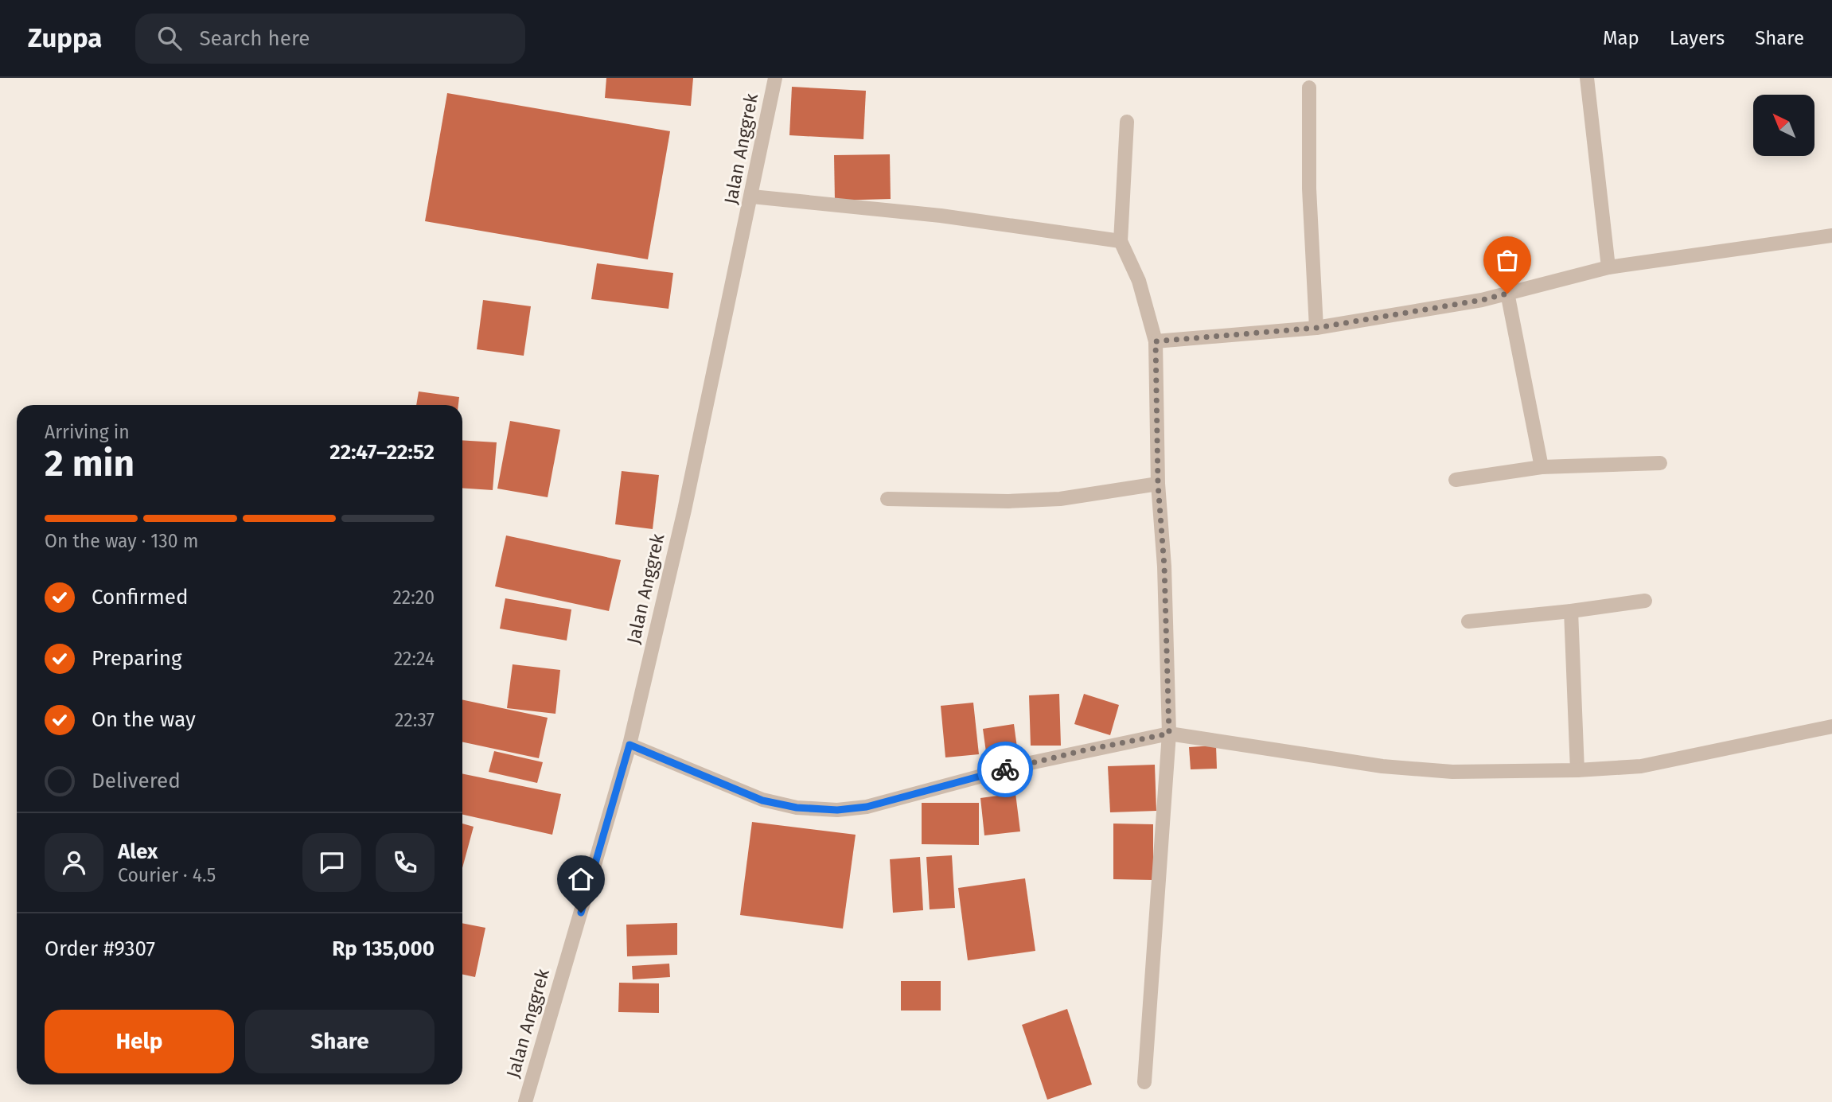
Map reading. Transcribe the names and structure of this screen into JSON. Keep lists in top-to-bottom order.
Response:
{
  "streets": {
    "street": ["Jalan Anggrek"]
  },
  "north": "top left",
  "page": {
    "header": "Zuppa",
    "search": "Search here",
    "nav": ["Map", "Layers", "Share"],
    "heading": ["2 min", "Arriving in", "22:47–22:52"],
    "panel": [
      "Alex",
      "Courier · 4.5",
      "Order #9307",
      "Rp 135,000"
    ],
    "bar": "On the way · 130 m",
    "list": [
      ["Confirmed", "22:20"],
      ["Preparing", "22:24"],
      ["On the way", "22:37"],
      "Delivered"
    ],
    "buttons": ["Help", "Share"]
  }
}
